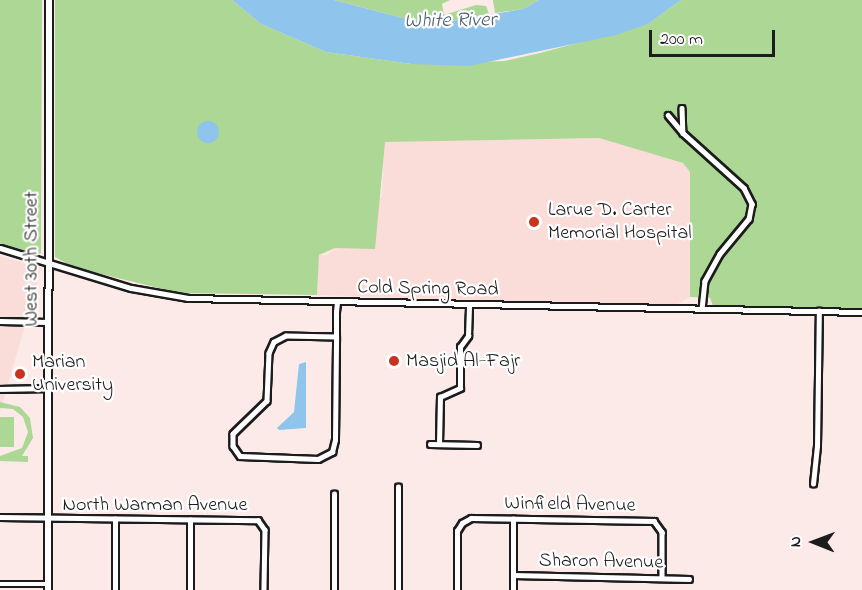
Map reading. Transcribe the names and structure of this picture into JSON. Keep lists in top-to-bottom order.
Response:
{
  "streets": {
    "main road": ["West 30th Street"],
    "street": [
      "Cold Spring Road",
      "North Warman Avenue",
      "Winfield Avenue",
      "Sharon Avenue"
    ]
  },
  "crossings": [
    ["West 30th Street", "Cold Spring Road"],
    ["West 30th Street", "North Warman Avenue"],
    ["Winfield Avenue", "Sharon Avenue"]
  ],
  "water": ["White River"],
  "places": ["Larue D. Carter Memorial Hospital", "Masjid Al-Fajr", "Marian University"],
  "scale_bar": "200 m",
  "north": "left"
}
